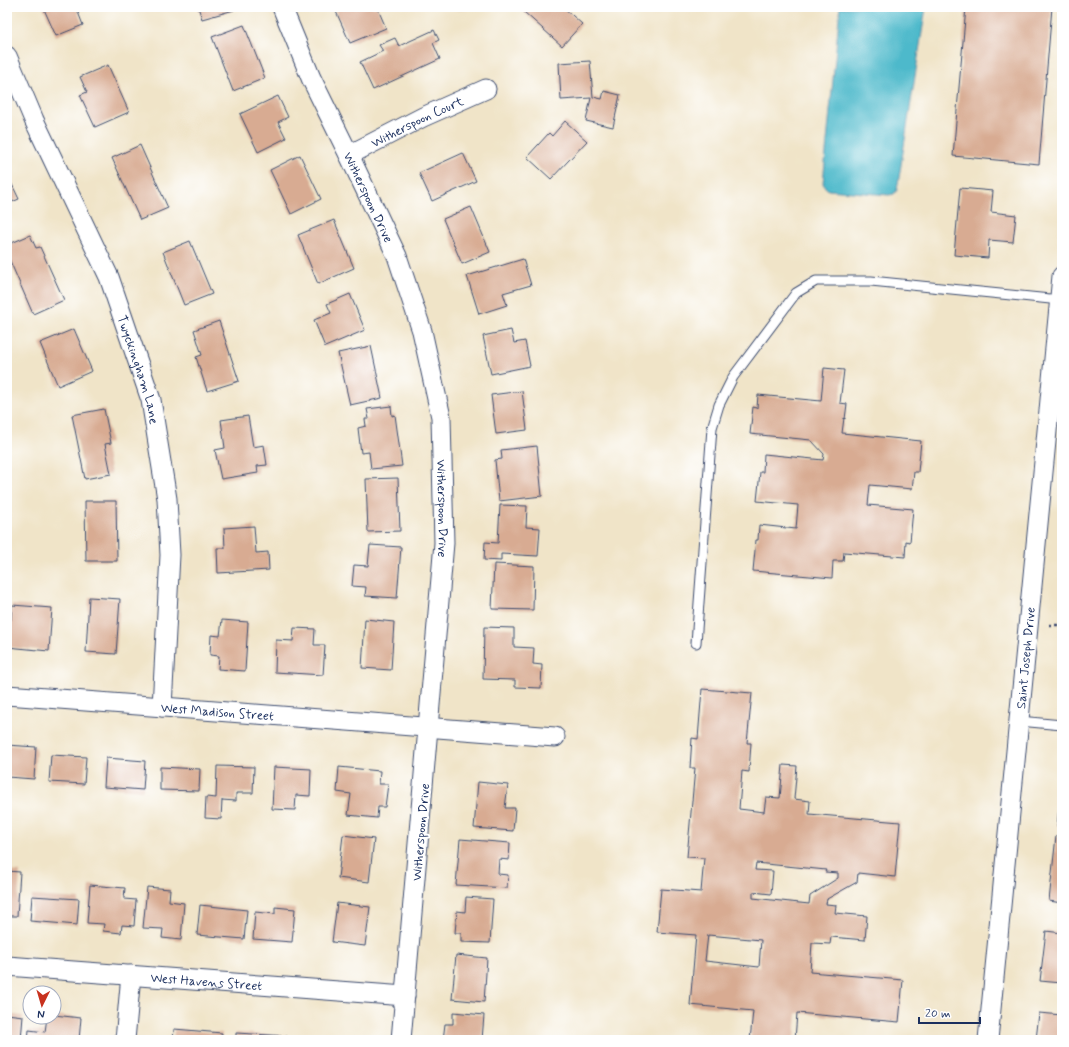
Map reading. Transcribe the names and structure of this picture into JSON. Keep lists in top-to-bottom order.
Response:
{
  "streets": {
    "street": [
      "Witherspoon Court",
      "Witherspoon Drive",
      "Twyckingham Lane",
      "Saint Joseph Drive",
      "West Madison Street",
      "West Havens Street"
    ]
  },
  "crossings": [
    ["Witherspoon Court", "Witherspoon Drive"],
    ["Witherspoon Drive", "West Madison Street"],
    ["Witherspoon Drive", "West Havens Street"],
    ["Twyckingham Lane", "West Madison Street"]
  ],
  "scale_bar": "20 m",
  "north": "bottom"
}
